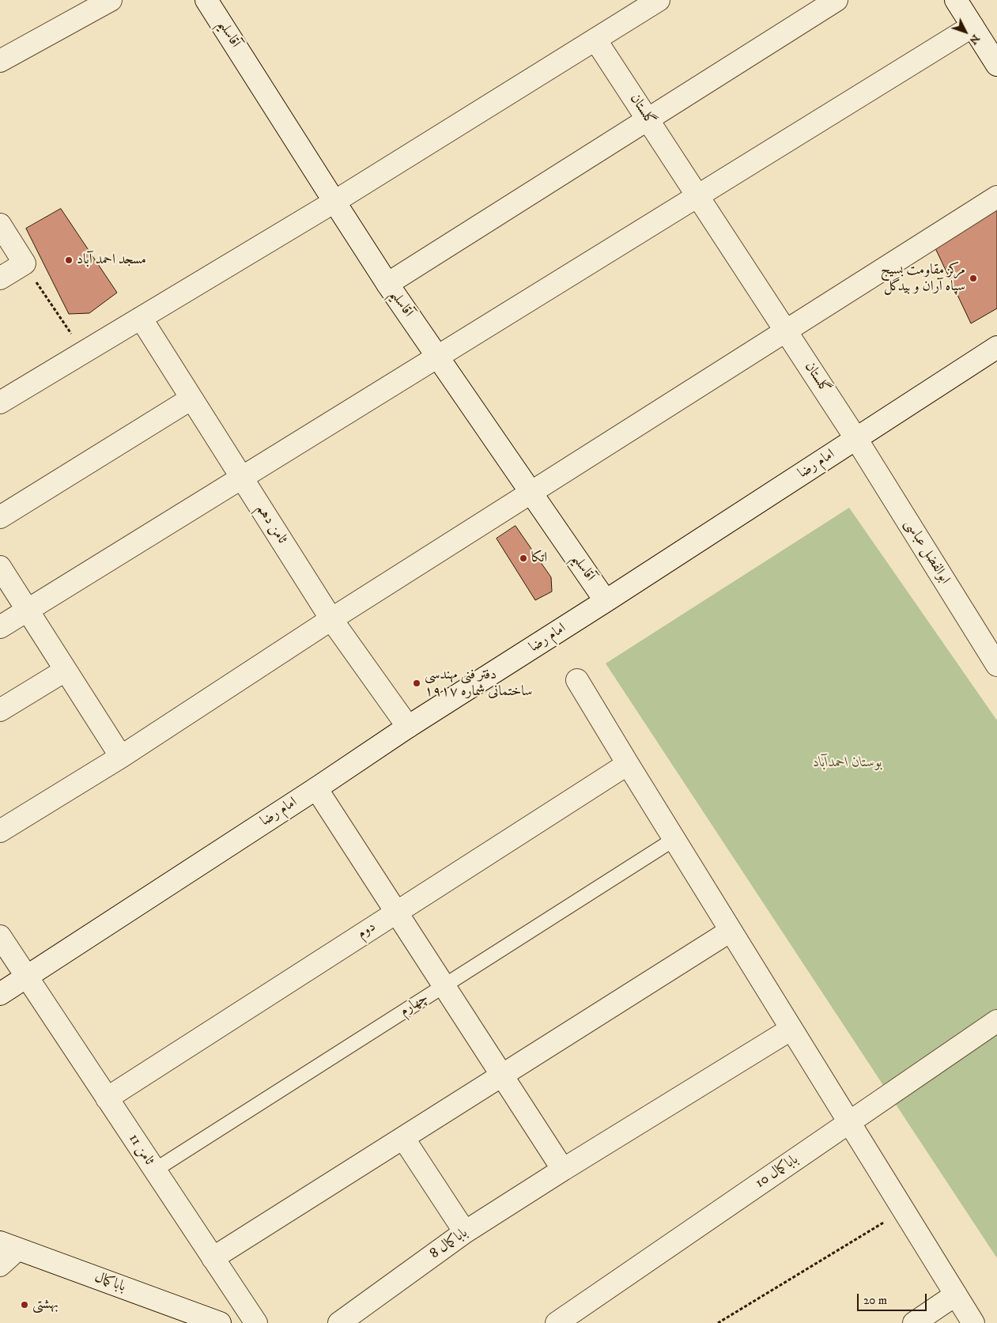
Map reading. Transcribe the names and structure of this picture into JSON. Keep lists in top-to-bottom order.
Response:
{
  "streets": {
    "street": [
      "آقاسلیم",
      "گلستان",
      "امام رضا",
      "ثامن دهم",
      "ابوالفضل عباسی",
      "دوم",
      "ثامن 11",
      "باباکمال 10",
      "باباکمال 8",
      "باباکمال"
    ],
    "lane": ["چهارم"]
  },
  "crossings": [
    ["آقاسلیم", "امام رضا"],
    ["گلستان", "امام رضا"],
    ["گلستان", "ابوالفضل عباسی"],
    ["امام رضا", "ثامن دهم"],
    ["امام رضا", "ابوالفضل عباسی"],
    ["امام رضا", "ثامن 11"],
    ["دوم", "ثامن 11"],
    ["چهارم", "ثامن 11"]
  ],
  "parks": ["بوستان احمدآباد"],
  "places": [
    "مسجد احمد آباد",
    "مرکز مقاومت بسیج سپاه آران و بیدگل",
    "اتکا",
    "دفتر فنی مهندسی ساختمانی شماره ۱۹۱۷",
    "بهشتی"
  ],
  "scale_bar": "20 m",
  "north": "bottom right"
}
